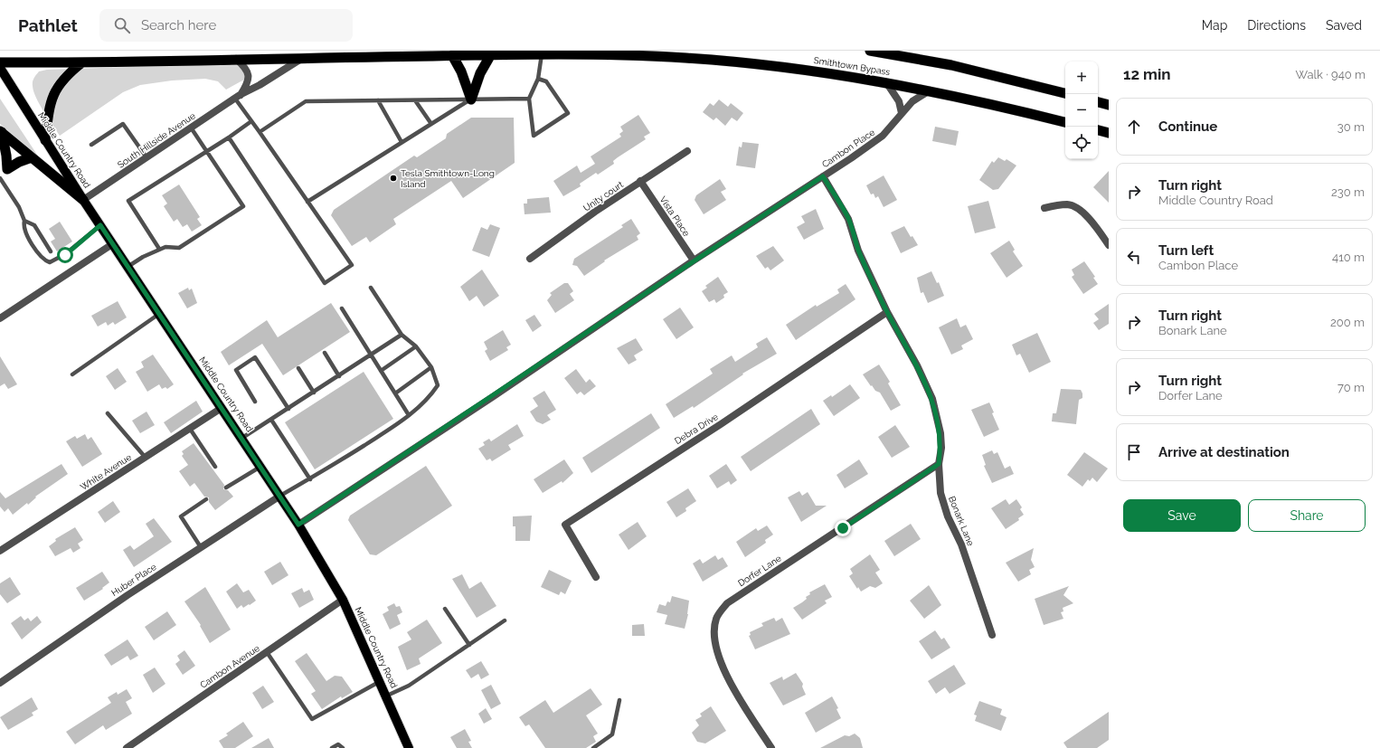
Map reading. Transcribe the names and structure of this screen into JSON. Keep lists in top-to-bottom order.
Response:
{
  "streets": {
    "highway": ["Smithtown Bypass"],
    "main road": ["Middle Country Road"],
    "street": [
      "South Hillside Avenue",
      "Cambon Place",
      "Unity court",
      "Vista Place",
      "Debra Drive",
      "White Avenue",
      "Bonark Lane",
      "Dorfer Lane",
      "Huber Place",
      "Cambon Avenue"
    ]
  },
  "crossings": [
    ["Smithtown Bypass", "South Hillside Avenue"],
    ["Smithtown Bypass", "Cambon Place"],
    ["South Hillside Avenue", "Middle Country Road"],
    ["Cambon Place", "Middle Country Road"],
    ["Cambon Place", "Vista Place"],
    ["Cambon Place", "Bonark Lane"],
    ["Middle Country Road", "White Avenue"],
    ["Middle Country Road", "Huber Place"],
    ["Middle Country Road", "Cambon Avenue"],
    ["Unity court", "Vista Place"],
    ["Debra Drive", "Bonark Lane"],
    ["Bonark Lane", "Dorfer Lane"]
  ],
  "places": ["Tesla Smithtown-Long Island"],
  "page": {
    "header": "Pathlet",
    "search": "Search here",
    "nav": ["Map", "Directions", "Saved"],
    "heading": ["12 min", "Walk · 940 m"],
    "map_buttons": ["+", "−"],
    "list": [
      ["Continue", "30 m"],
      ["Turn right", "Middle Country Road", "230 m"],
      ["Turn left", "Cambon Place", "410 m"],
      ["Turn right", "Bonark Lane", "200 m"],
      ["Turn right", "Dorfer Lane", "70 m"],
      "Arrive at destination"
    ],
    "buttons": ["Save", "Share"]
  }
}
